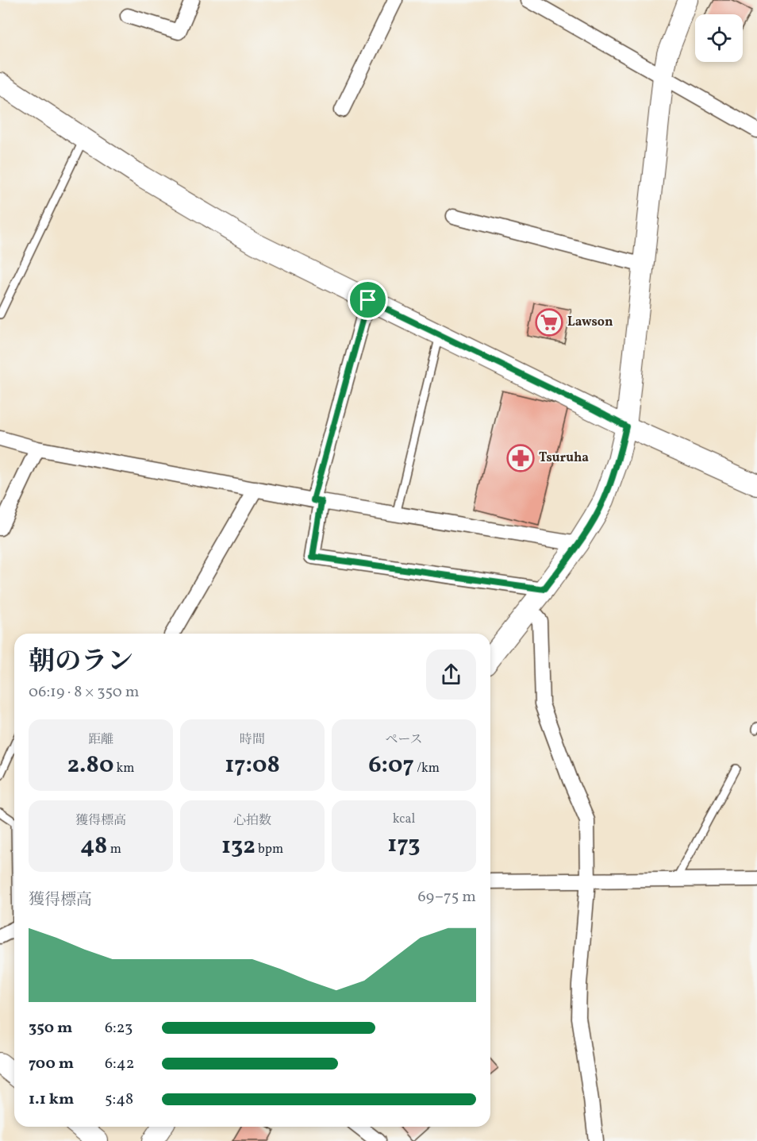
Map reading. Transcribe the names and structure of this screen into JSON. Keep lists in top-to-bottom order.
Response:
{
  "places": {
    "supermarket": ["Lawson"],
    "pharmacy": ["Tsuruha"]
  },
  "page": {
    "heading": ["朝のラン", "06:19 · 8 × 350 m"],
    "stats": [
      ["距離", "2.80 km"],
      ["時間", "17:08"],
      ["ペース", "6:07 /km"],
      ["獲得標高", "48 m"],
      ["心拍数", "132 bpm"],
      ["kcal", "173"]
    ],
    "chart": ["獲得標高", "69–75 m"],
    "list": [
      {
        "name": "350 m",
        "note": "6:23"
      },
      {
        "name": "700 m",
        "note": "6:42"
      },
      {
        "name": "1.1 km",
        "note": "5:48"
      }
    ]
  }
}
